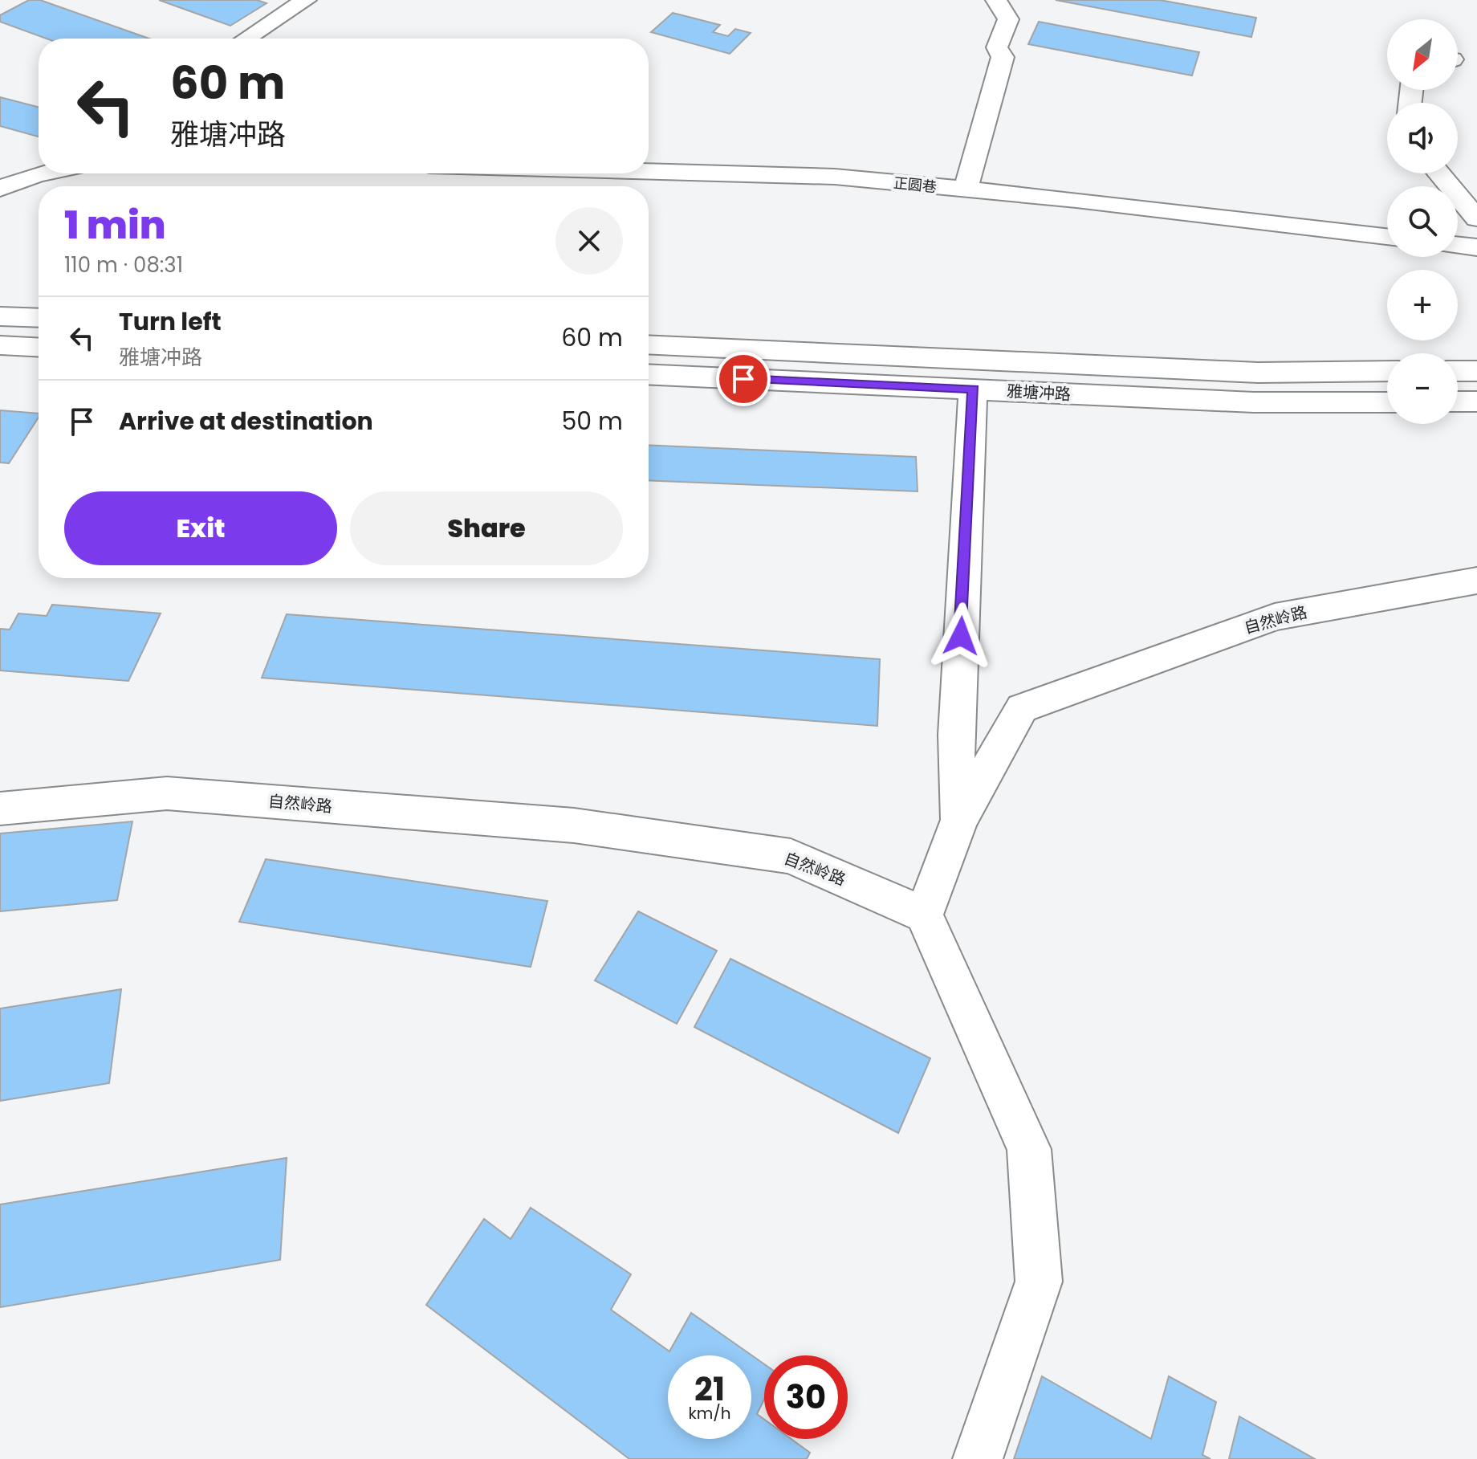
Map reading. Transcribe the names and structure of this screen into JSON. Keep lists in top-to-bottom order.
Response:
{
  "streets": {
    "street": ["正圆巷", "雅塘冲路", "自然岭路"]
  },
  "north": "bottom left",
  "page": {
    "map_buttons": ["+", "−"],
    "turn": ["60 m", "雅塘冲路"],
    "heading": ["1 min", "110 m · 08:31"],
    "list": [
      {
        "name": "Turn left",
        "note": "雅塘冲路",
        "value": "60 m"
      },
      {
        "name": "Arrive at destination",
        "value": "50 m"
      }
    ],
    "buttons": ["Exit", "Share"],
    "speed": "21 km/h",
    "limit": "30"
  }
}
